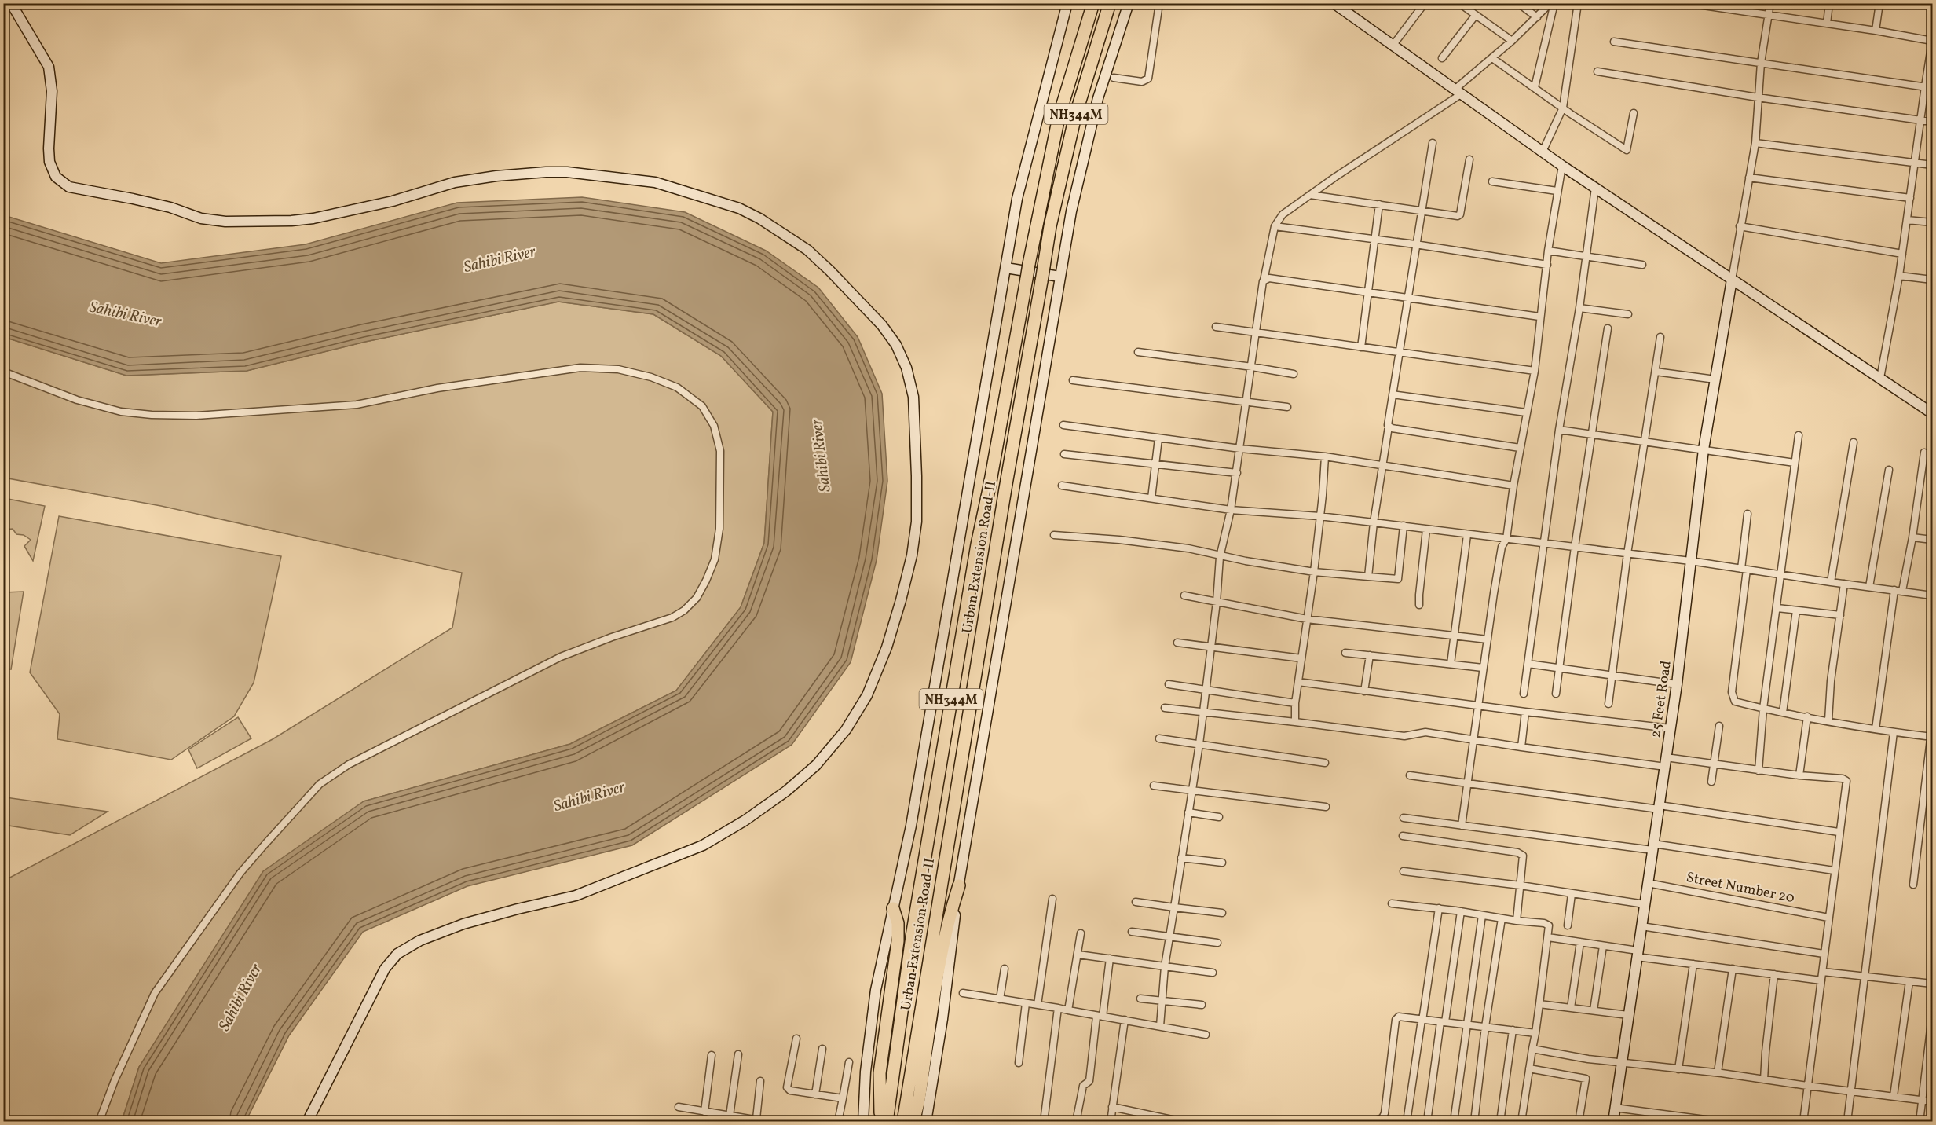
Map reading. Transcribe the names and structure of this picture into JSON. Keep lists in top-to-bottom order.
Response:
{
  "streets": {
    "highway": ["NH344M", "Urban Extension Road-II"],
    "street": ["25 Feet Road", "Street Number 20"]
  },
  "crossings": [
    ["25 Feet Road", "Street Number 20"]
  ],
  "water": ["Sahibi River"]
}
